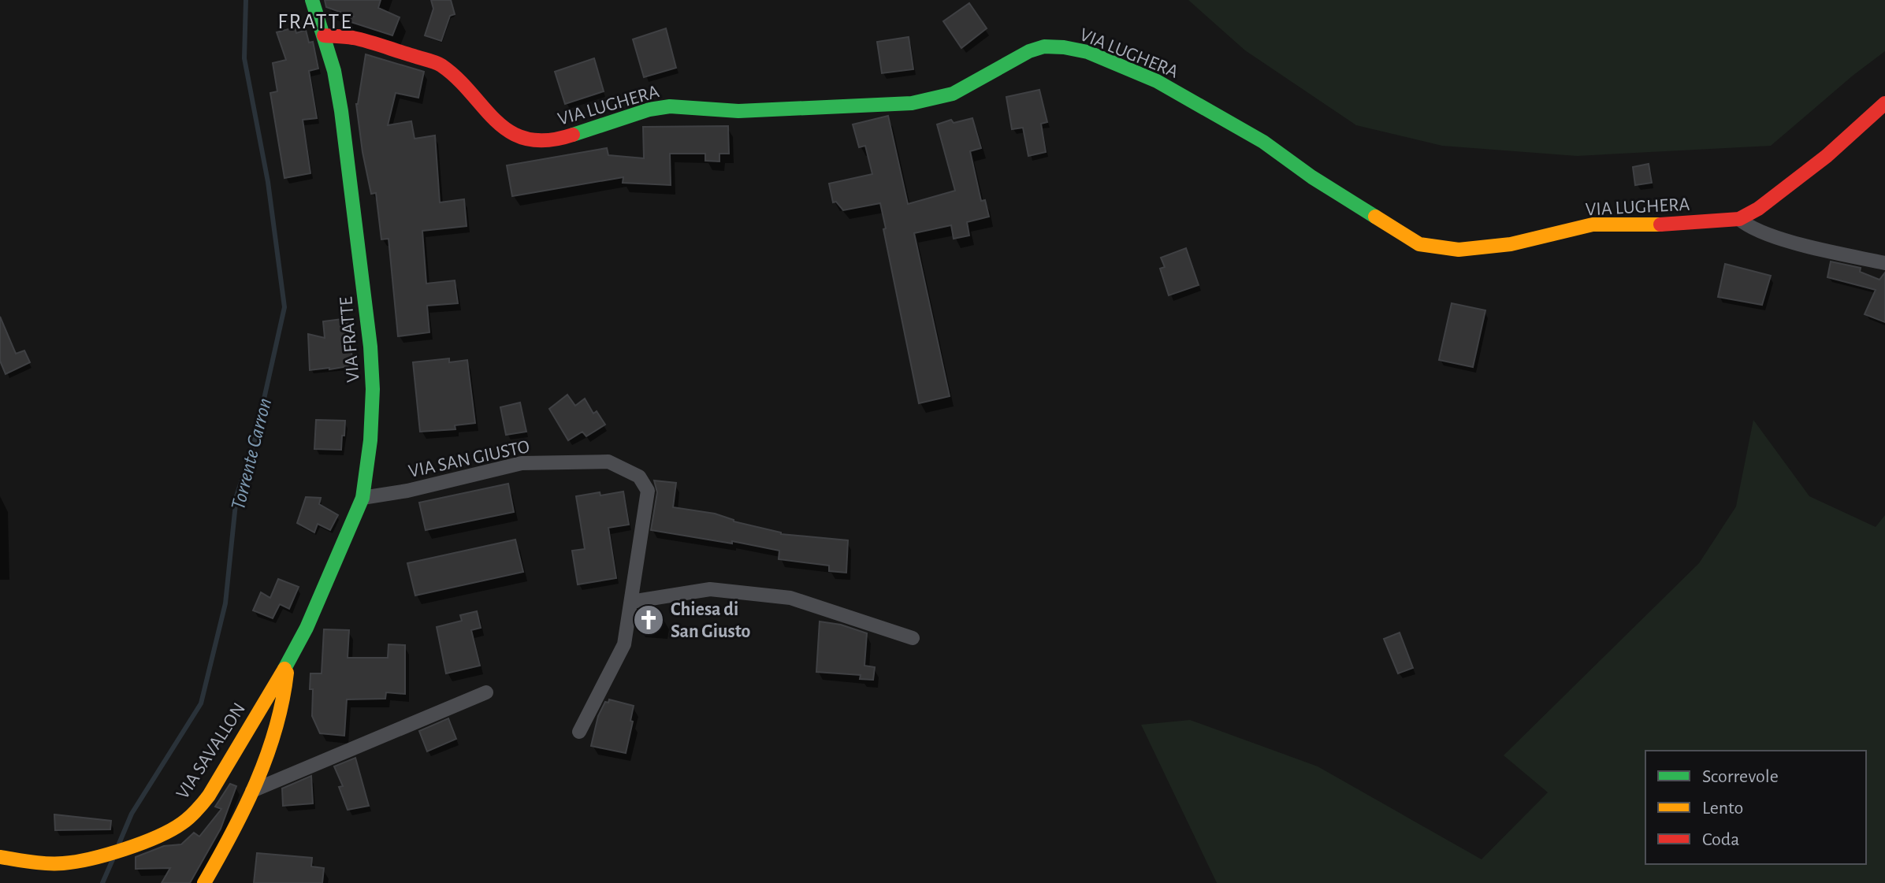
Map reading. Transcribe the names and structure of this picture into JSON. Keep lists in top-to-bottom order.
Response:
{
  "streets": {
    "street": [
      "VIA LUGHERA",
      "VIA FRATTE",
      "VIA SAN GIUSTO",
      "VIA SAVALLON"
    ]
  },
  "crossings": [
    ["VIA LUGHERA", "VIA FRATTE"],
    ["VIA FRATTE", "VIA SAN GIUSTO"],
    ["VIA FRATTE", "VIA SAVALLON"]
  ],
  "districts": ["FRATTE"],
  "water": ["Torrente Carron"],
  "places": {
    "church": ["Chiesa di San Giusto"]
  },
  "legend": ["Scorrevole", "Lento", "Coda"]
}
